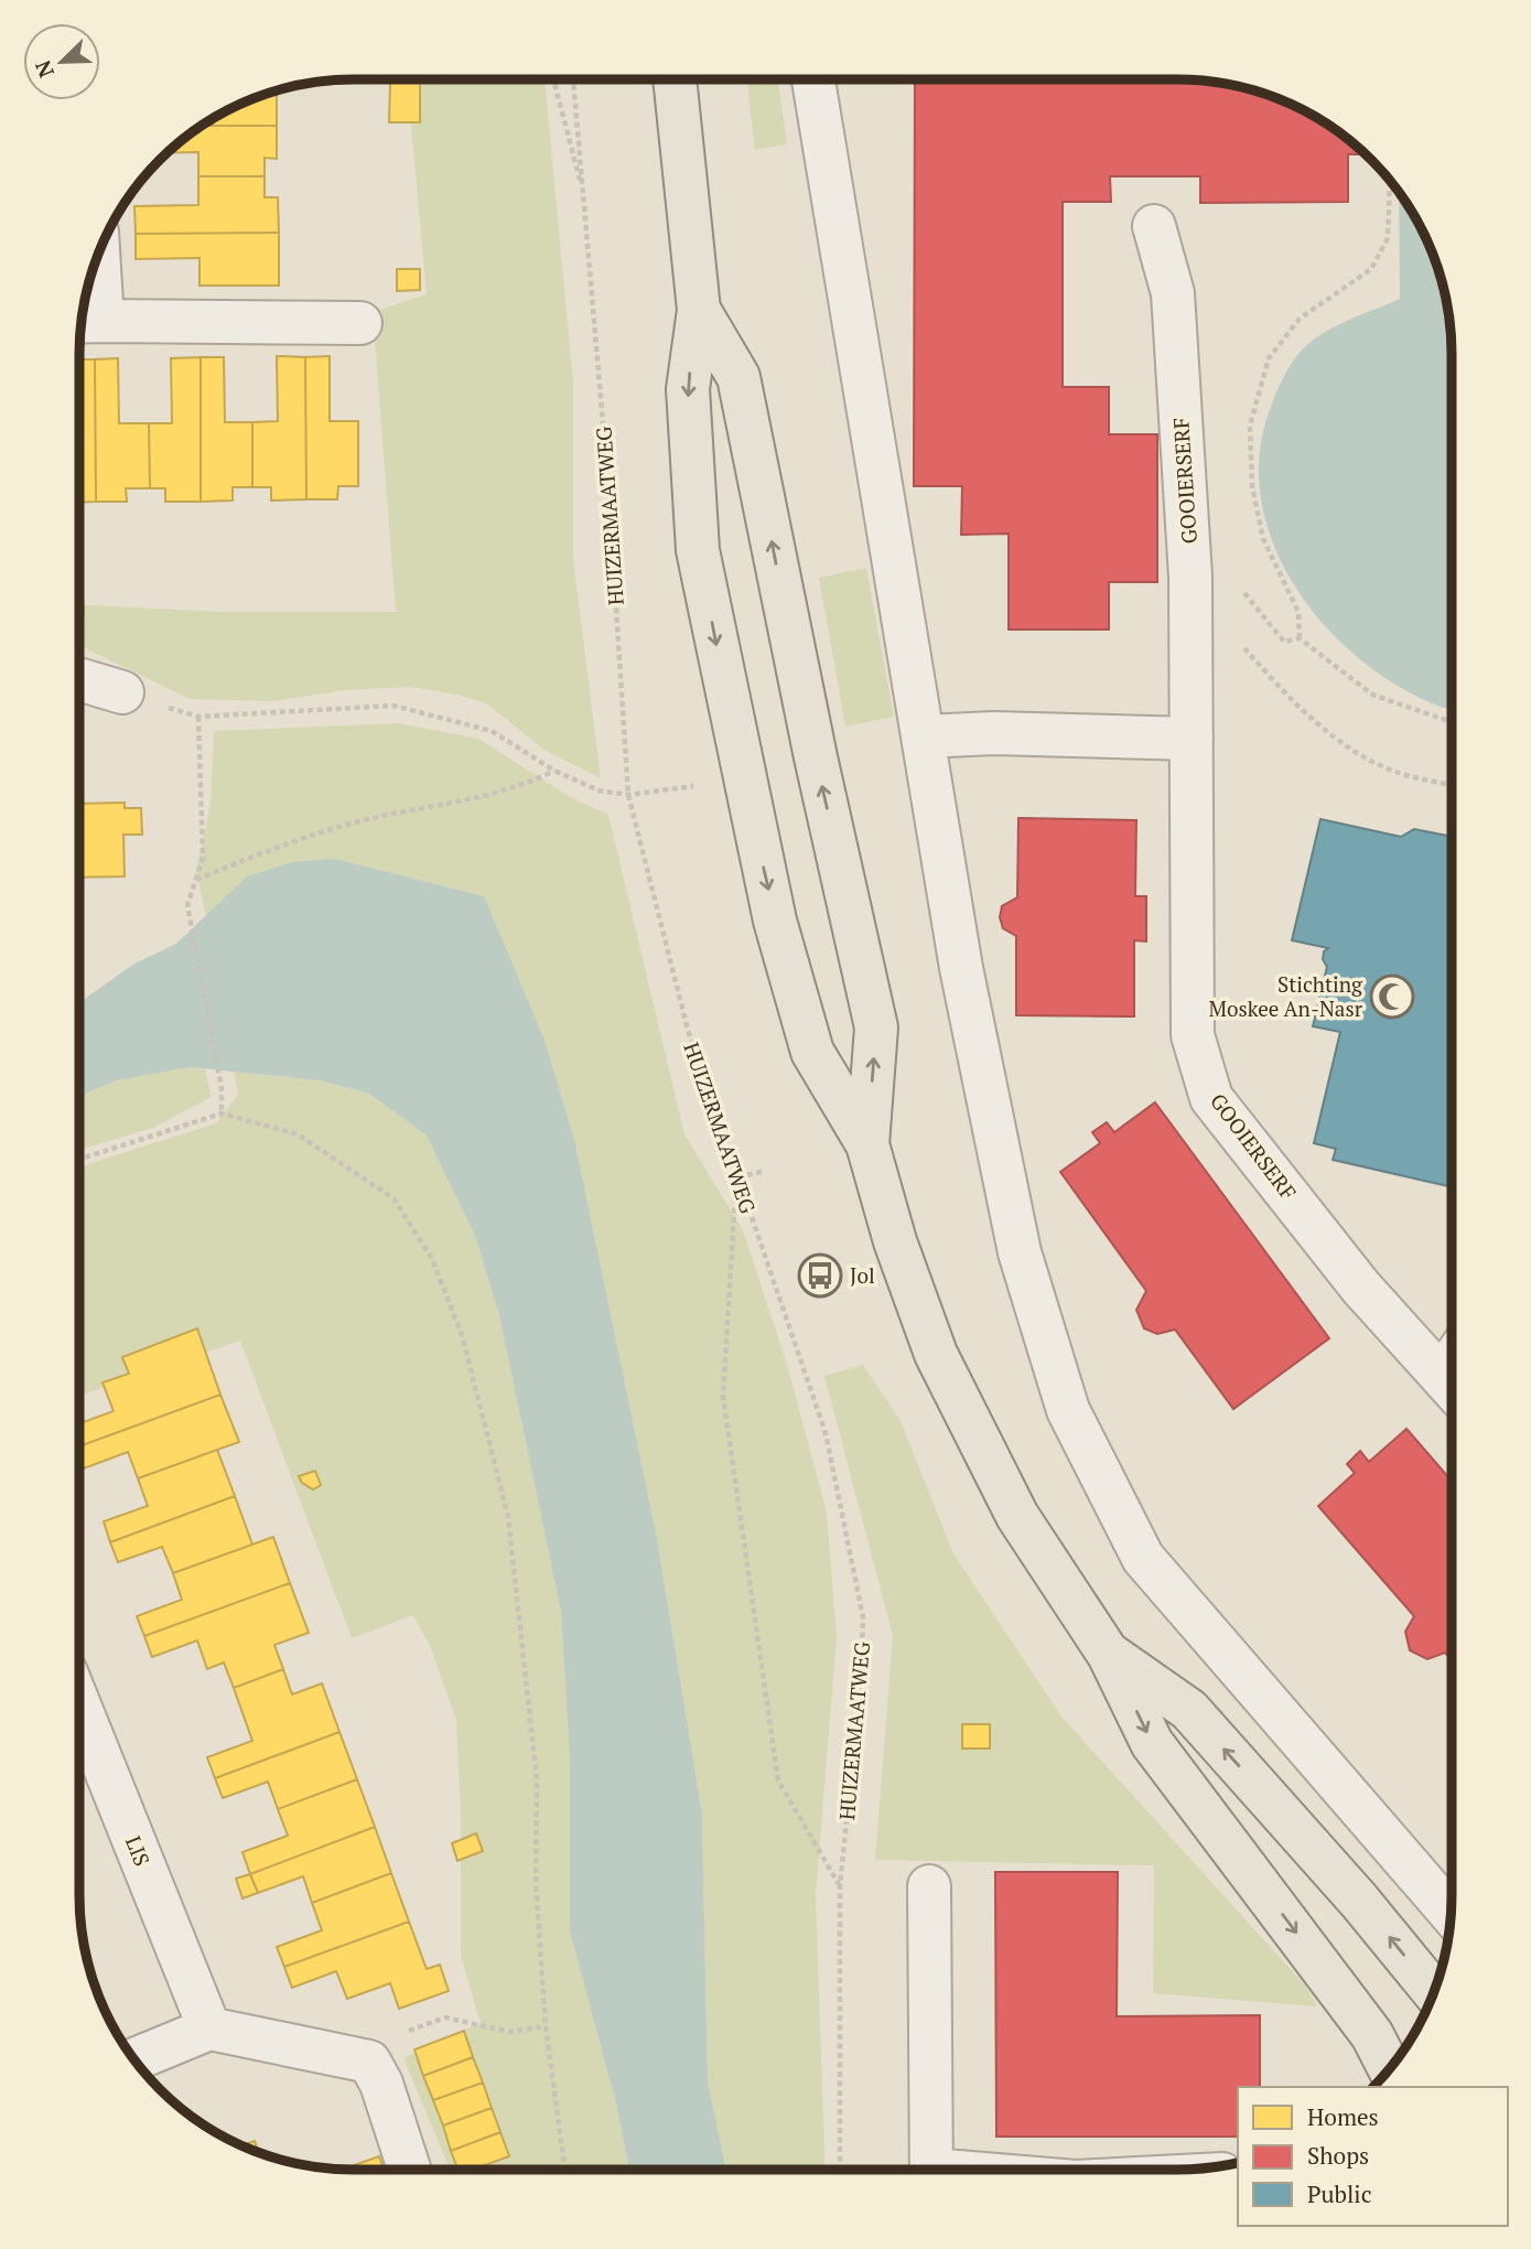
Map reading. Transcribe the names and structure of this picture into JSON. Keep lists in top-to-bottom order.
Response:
{
  "streets": {
    "street": ["GOOIERSERF", "LIS"],
    "path": ["HUIZERMAATWEG"]
  },
  "places": {
    "mosque": ["Stichting Moskee An-Nasr"],
    "bus stop": ["Jol"]
  },
  "legend": ["Homes", "Shops", "Public"],
  "north": "bottom left"
}
